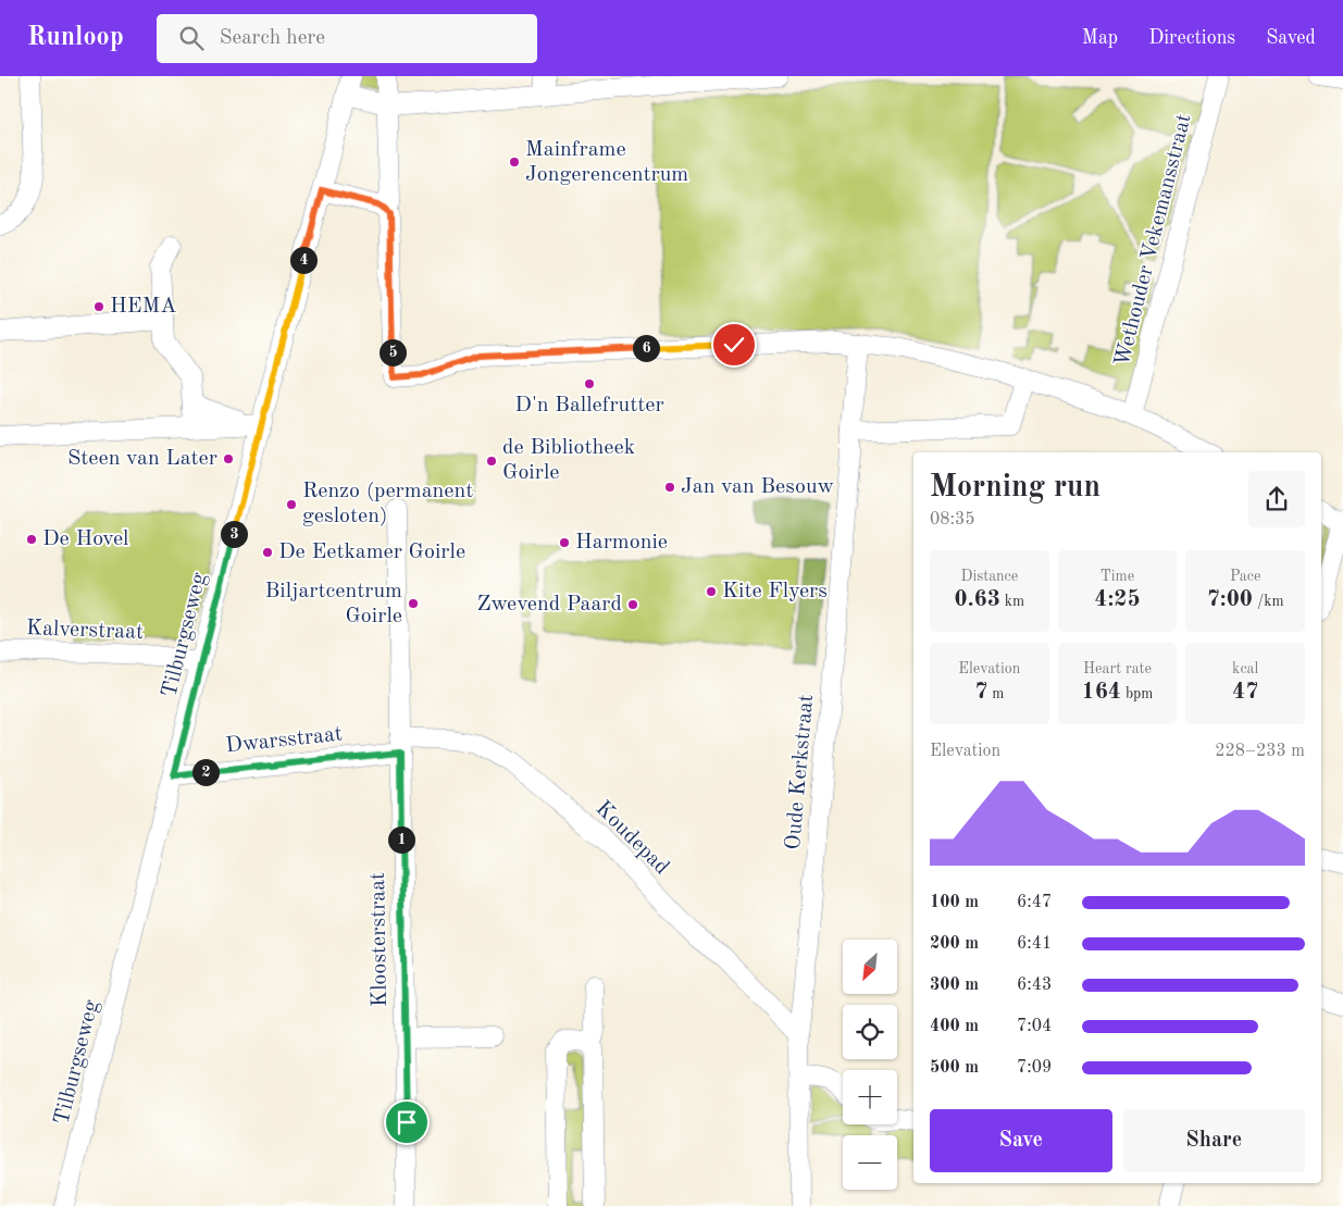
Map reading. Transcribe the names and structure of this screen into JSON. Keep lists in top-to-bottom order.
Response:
{
  "streets": {
    "street": [
      "Wethouder Vekemansstraat",
      "Kalverstraat",
      "Tilburgseweg",
      "Dwarsstraat",
      "Oude Kerkstraat",
      "Koudepad",
      "Kloosterstraat"
    ]
  },
  "crossings": [
    ["Kalverstraat", "Tilburgseweg"],
    ["Tilburgseweg", "Dwarsstraat"],
    ["Dwarsstraat", "Koudepad"],
    ["Dwarsstraat", "Kloosterstraat"],
    ["Oude Kerkstraat", "Koudepad"],
    ["Koudepad", "Kloosterstraat"]
  ],
  "places": [
    "Mainframe Jongerencentrum",
    "HEMA",
    "D'n Ballefrutter",
    "Steen van Later",
    "de Bibliotheek Goirle",
    "Jan van Besouw",
    "Renzo (permanent gesloten)",
    "De Hovel",
    "Harmonie",
    "De Eetkamer Goirle",
    "Kite Flyers",
    "Biljartcentrum Goirle",
    "Zwevend Paard"
  ],
  "north": "bottom left",
  "page": {
    "header": "Runloop",
    "search": "Search here",
    "nav": ["Map", "Directions", "Saved"],
    "pins": [
      "4",
      "6",
      "5",
      "3",
      "2",
      "1"
    ],
    "heading": ["Morning run", "08:35"],
    "stats": [
      ["Distance", "0.63 km"],
      ["Time", "4:25"],
      ["Pace", "7:00 /km"],
      ["Elevation", "7 m"],
      ["Heart rate", "164 bpm"],
      ["kcal", "47"]
    ],
    "chart": ["Elevation", "228–233 m"],
    "list": [
      {
        "name": "100 m",
        "note": "6:47"
      },
      {
        "name": "200 m",
        "note": "6:41"
      },
      {
        "name": "300 m",
        "note": "6:43"
      },
      {
        "name": "400 m",
        "note": "7:04"
      },
      {
        "name": "500 m",
        "note": "7:09"
      }
    ],
    "map_buttons": ["+", "−"],
    "buttons": ["Save", "Share"]
  }
}
